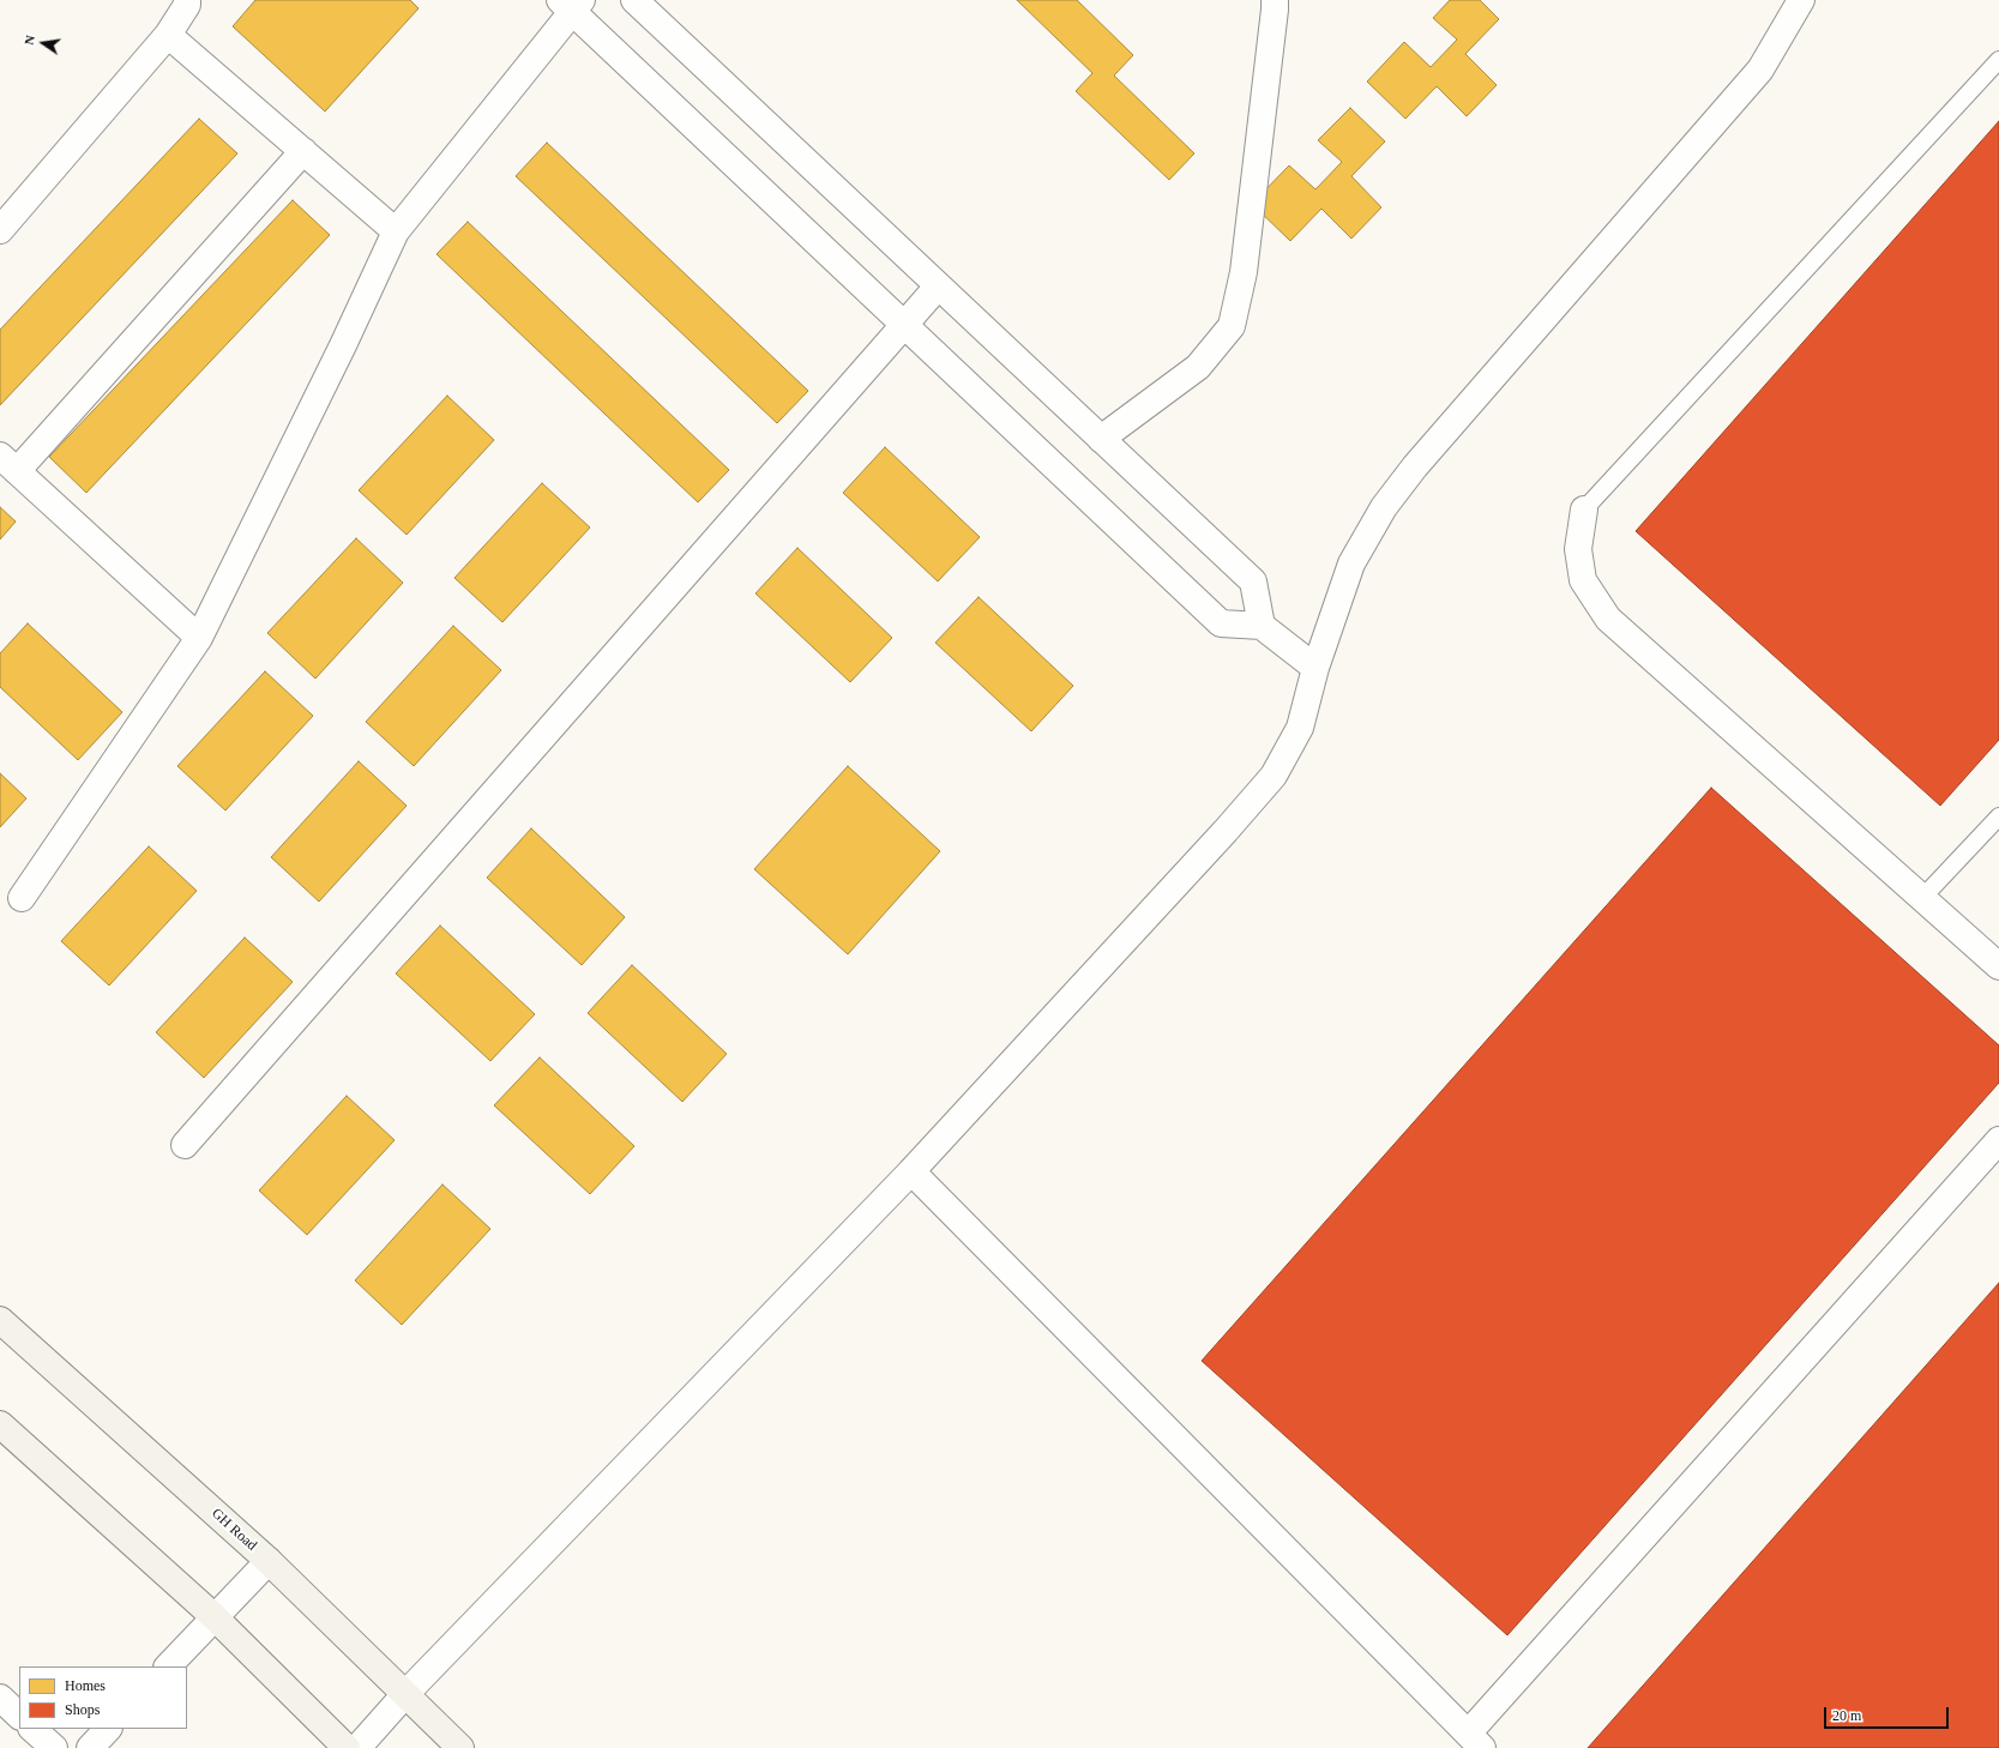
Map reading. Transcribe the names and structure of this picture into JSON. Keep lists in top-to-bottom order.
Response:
{
  "streets": {
    "main road": ["GH Road"]
  },
  "legend": ["Homes", "Shops"],
  "scale_bar": "20 m",
  "north": "left"
}
